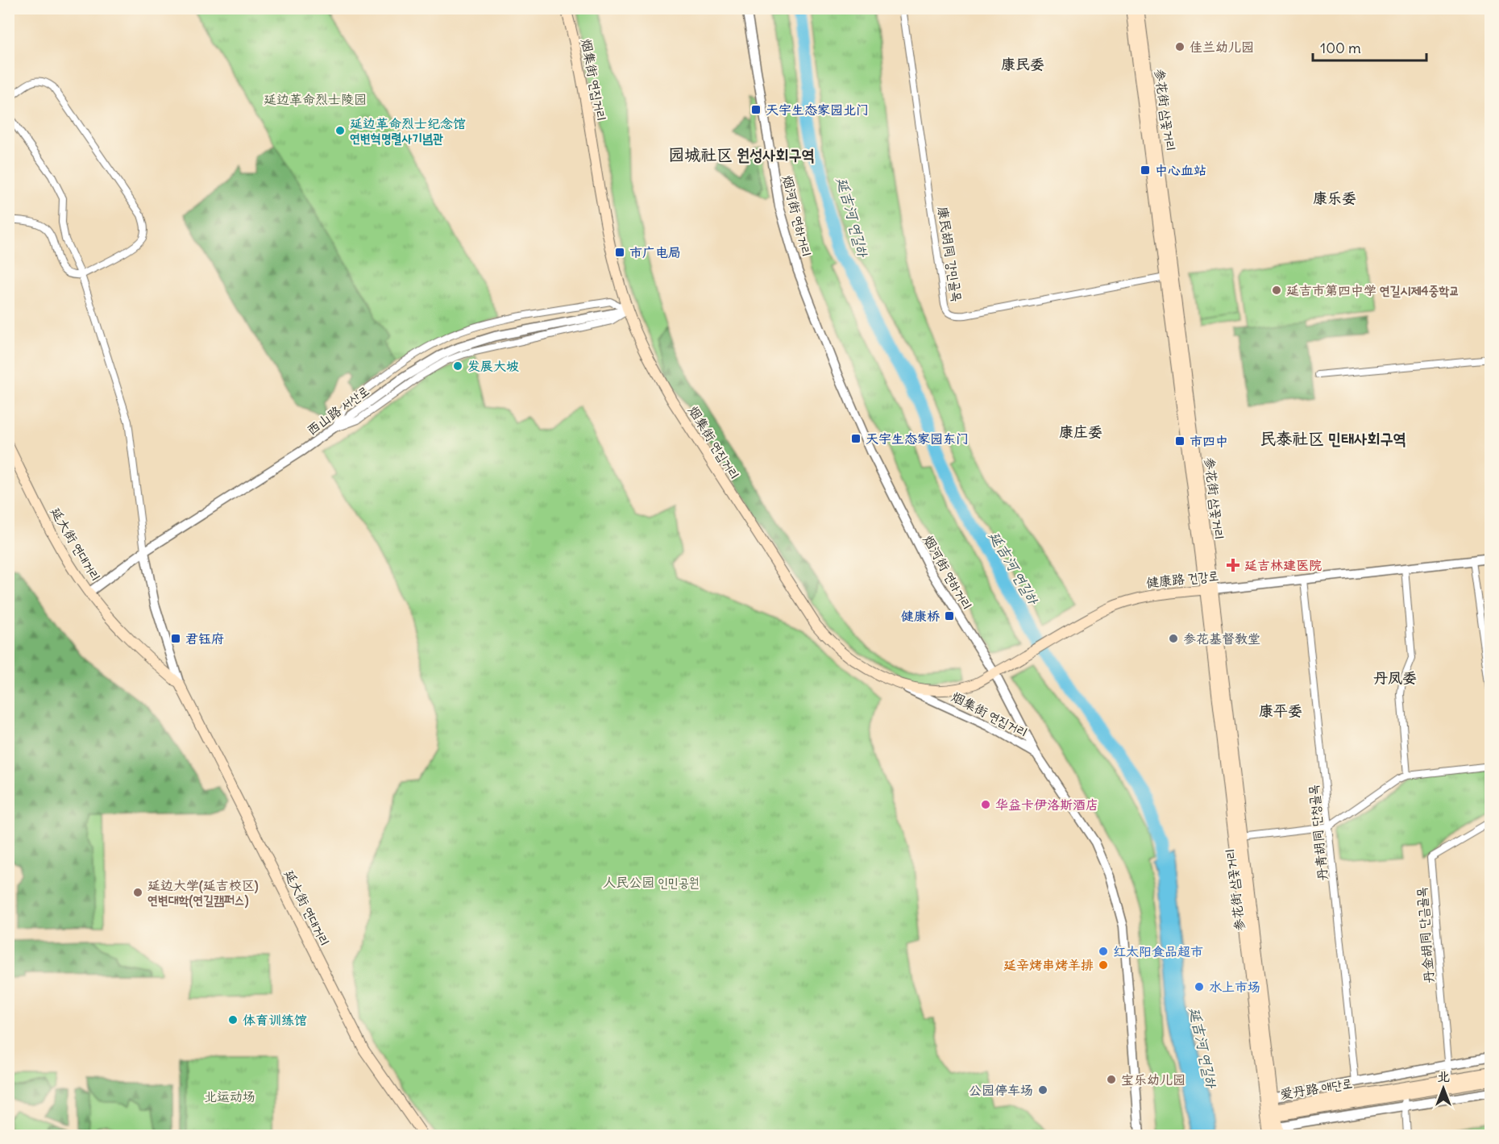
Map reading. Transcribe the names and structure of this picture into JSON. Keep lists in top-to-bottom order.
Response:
{
  "streets": {
    "main road": [
      "烟集街 연집거리",
      "参花街 삼꽃거리",
      "延大街 연대거리",
      "健康路 건강로",
      "爱丹路 애단로"
    ],
    "street": [
      "烟河街 연하거리",
      "康民胡同 강민골목",
      "西山路 서산로",
      "丹青胡同 단청골목",
      "丹金胡同 단금골목"
    ]
  },
  "crossings": [
    ["烟集街 연집거리", "烟河街 연하거리"],
    ["烟集街 연집거리", "西山路 서산로"],
    ["烟集街 연집거리", "健康路 건강로"],
    ["参花街 삼꽃거리", "康民胡同 강민골목"],
    ["参花街 삼꽃거리", "健康路 건강로"],
    ["参花街 삼꽃거리", "爱丹路 애단로"],
    ["烟河街 연하거리", "健康路 건강로"],
    ["西山路 서산로", "延大街 연대거리"],
    ["健康路 건강로", "丹青胡同 단청골목"],
    ["丹青胡同 단청골목", "爱丹路 애단로"],
    ["丹金胡同 단금골목", "爱丹路 애단로"]
  ],
  "districts": [
    "康民委",
    "园城社区 원성사회구역",
    "康乐委",
    "康庄委",
    "民泰社区 민태사회구역",
    "丹凤委",
    "康平委"
  ],
  "water": ["延吉河 연길하"],
  "parks": ["延边革命烈士陵园", "人民公园 인민공원", "北运动场"],
  "places": {
    "other": [
      "佳兰幼儿园",
      "延边革命烈士纪念馆 연변혁명렬사기념관",
      "延吉市第四中学 연길시제4중학교",
      "发展大坡",
      "参花基督教堂",
      "华益卡伊洛斯酒店",
      "延边大学(延吉校区) 연변대학(연길캠퍼스)",
      "红太阳食品超市",
      "延辛烤串烤羊排",
      "水上市场",
      "体育训练馆",
      "宝乐幼儿园",
      "公园停车场"
    ],
    "transit": [
      "天宇生态家园北门",
      "中心血站",
      "市广电局",
      "天宇生态家园东门",
      "市四中",
      "健康桥",
      "君钰府"
    ],
    "health": ["延吉林建医院"]
  },
  "scale_bar": "100 m",
  "north": "top"
}
